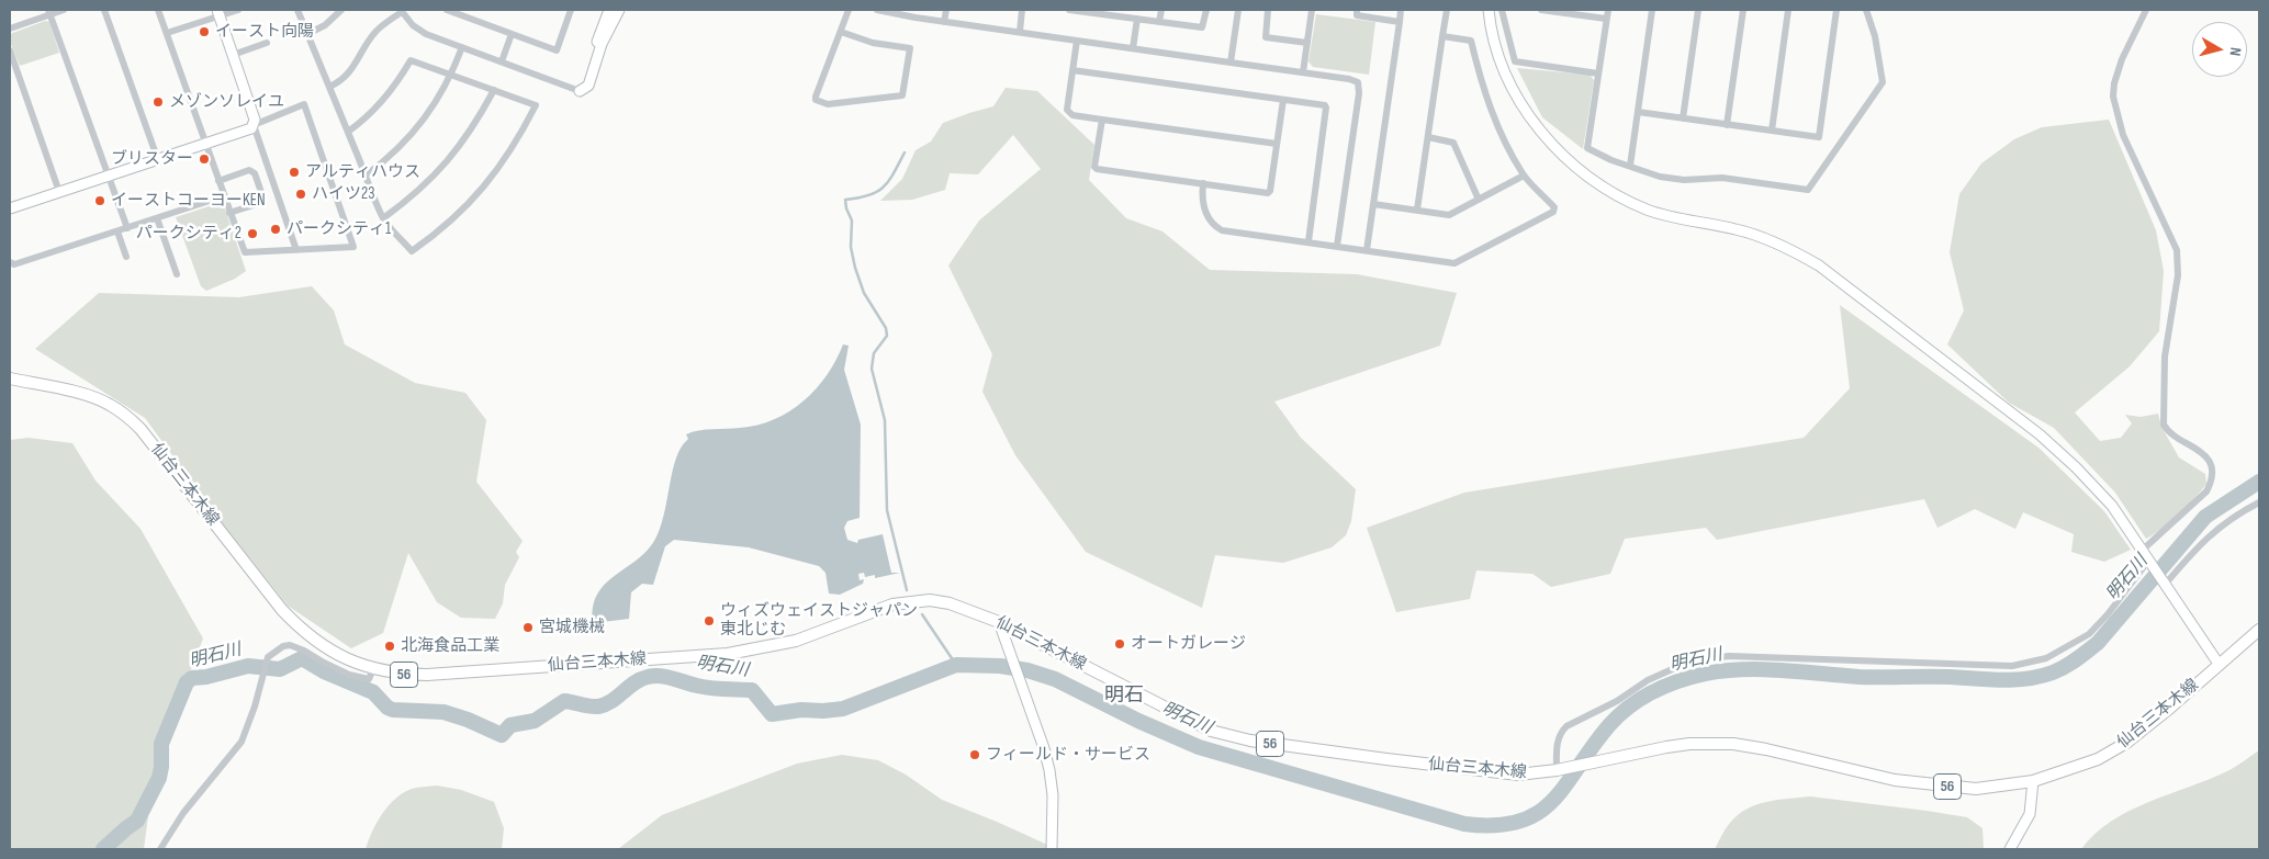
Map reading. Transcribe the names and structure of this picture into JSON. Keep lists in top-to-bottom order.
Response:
{
  "streets": {
    "main road": ["仙台三本木線", "56"]
  },
  "districts": ["明石"],
  "water": ["明石川"],
  "places": [
    "イースト向陽",
    "メゾンソレイユ",
    "ブリスター",
    "アルティハウス",
    "ハイツ23",
    "イーストコーヨーKEN",
    "パークシティ1",
    "パークシティ2",
    "ウィズウェイストジャパン 東北じむ",
    "宮城機械",
    "オートガレージ",
    "北海食品工業",
    "フィールド・サービス"
  ],
  "north": "right"
}
